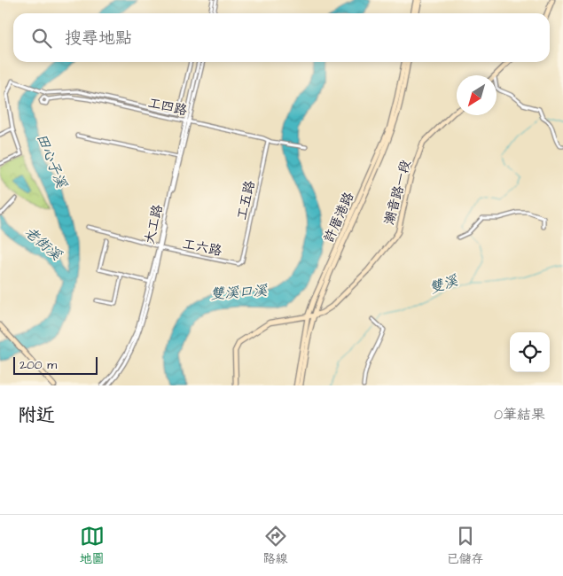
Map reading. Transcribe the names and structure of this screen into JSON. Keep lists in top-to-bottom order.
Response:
{
  "streets": {
    "street": [
      "工四路",
      "潮音路一段",
      "工五路",
      "許厝港路",
      "大工路",
      "工六路"
    ]
  },
  "crossings": [
    ["工四路", "工五路"],
    ["工四路", "大工路"],
    ["潮音路一段", "許厝港路"],
    ["工五路", "工六路"],
    ["大工路", "工六路"]
  ],
  "water": [
    "田心子溪",
    "老街溪",
    "雙溪",
    "雙溪口溪"
  ],
  "scale_bar": "200 m",
  "north": "bottom left",
  "page": {
    "search": "搜尋地點",
    "scale": "200 m",
    "heading": ["附近", "0筆結果"],
    "nav": ["地圖", "路線", "已儲存"]
  }
}
